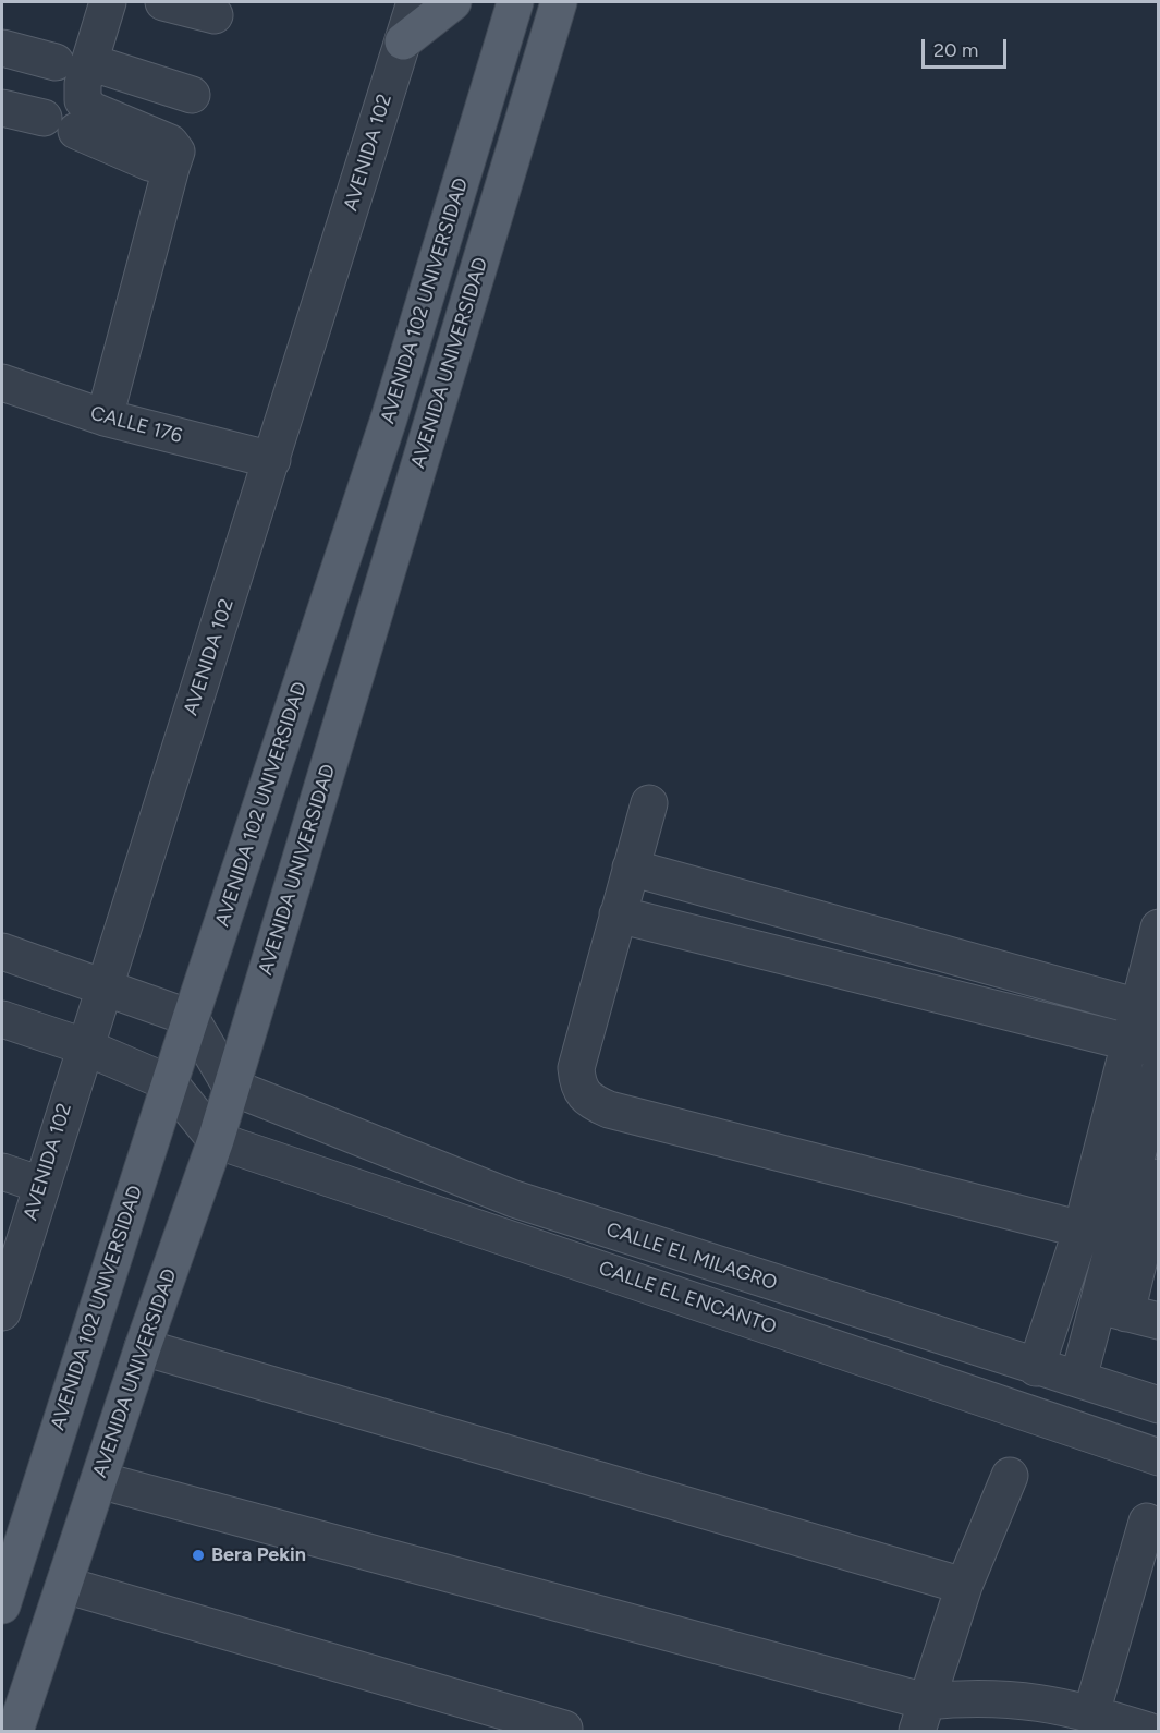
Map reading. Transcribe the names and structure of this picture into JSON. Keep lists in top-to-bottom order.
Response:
{
  "streets": {
    "main road": ["AVENIDA 102 UNIVERSIDAD", "AVENIDA UNIVERSIDAD"],
    "street": [
      "AVENIDA 102",
      "CALLE 176",
      "CALLE EL MILAGRO",
      "CALLE EL ENCANTO"
    ]
  },
  "crossings": [
    ["AVENIDA 102", "CALLE 176"],
    ["AVENIDA UNIVERSIDAD", "CALLE EL MILAGRO"],
    ["AVENIDA UNIVERSIDAD", "CALLE EL ENCANTO"]
  ],
  "places": ["Bera Pekin"],
  "scale_bar": "20 m"
}
